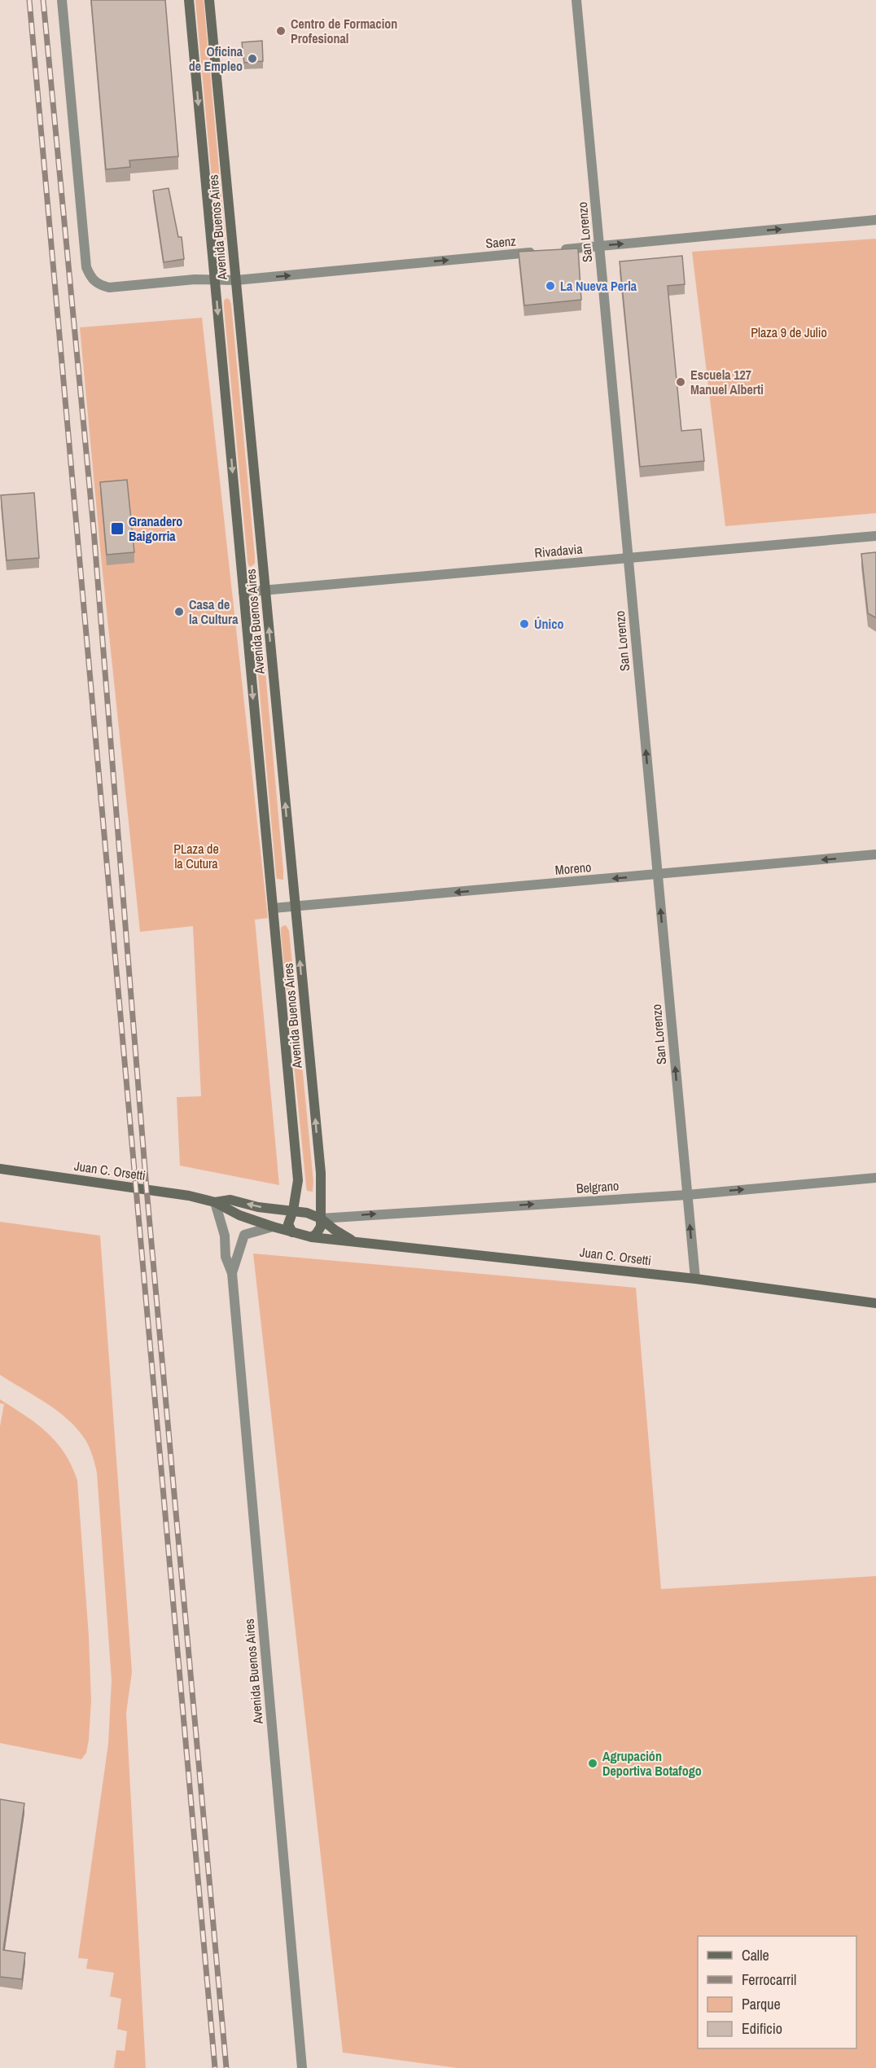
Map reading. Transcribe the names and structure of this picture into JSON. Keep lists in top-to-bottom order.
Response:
{
  "streets": {
    "main road": ["Avenida Buenos Aires", "Juan C. Orsetti"],
    "street": [
      "San Lorenzo",
      "Saenz",
      "Rivadavia",
      "Moreno",
      "Belgrano"
    ]
  },
  "crossings": [
    ["Avenida Buenos Aires", "Saenz"],
    ["Avenida Buenos Aires", "Rivadavia"],
    ["Avenida Buenos Aires", "Moreno"],
    ["Avenida Buenos Aires", "Juan C. Orsetti"],
    ["Avenida Buenos Aires", "Belgrano"],
    ["San Lorenzo", "Saenz"],
    ["San Lorenzo", "Rivadavia"],
    ["San Lorenzo", "Moreno"],
    ["San Lorenzo", "Juan C. Orsetti"],
    ["San Lorenzo", "Belgrano"],
    ["Juan C. Orsetti", "Belgrano"]
  ],
  "one_way": [
    "San Lorenzo",
    "Saenz",
    "Moreno",
    "Belgrano"
  ],
  "parks": ["Plaza 9 de Julio", "PLaza de la Cutura"],
  "places": {
    "other": [
      "Centro de Formacion Profesional",
      "Oficina de Empleo",
      "La Nueva Perla",
      "Escuela 127 Manuel Alberti",
      "Casa de la Cultura",
      "Único",
      "Agrupación Deportiva Botafogo"
    ],
    "transit": ["Granadero Baigorria"]
  },
  "legend": [
    "Calle",
    "Ferrocarril",
    "Parque",
    "Edificio"
  ]
}
